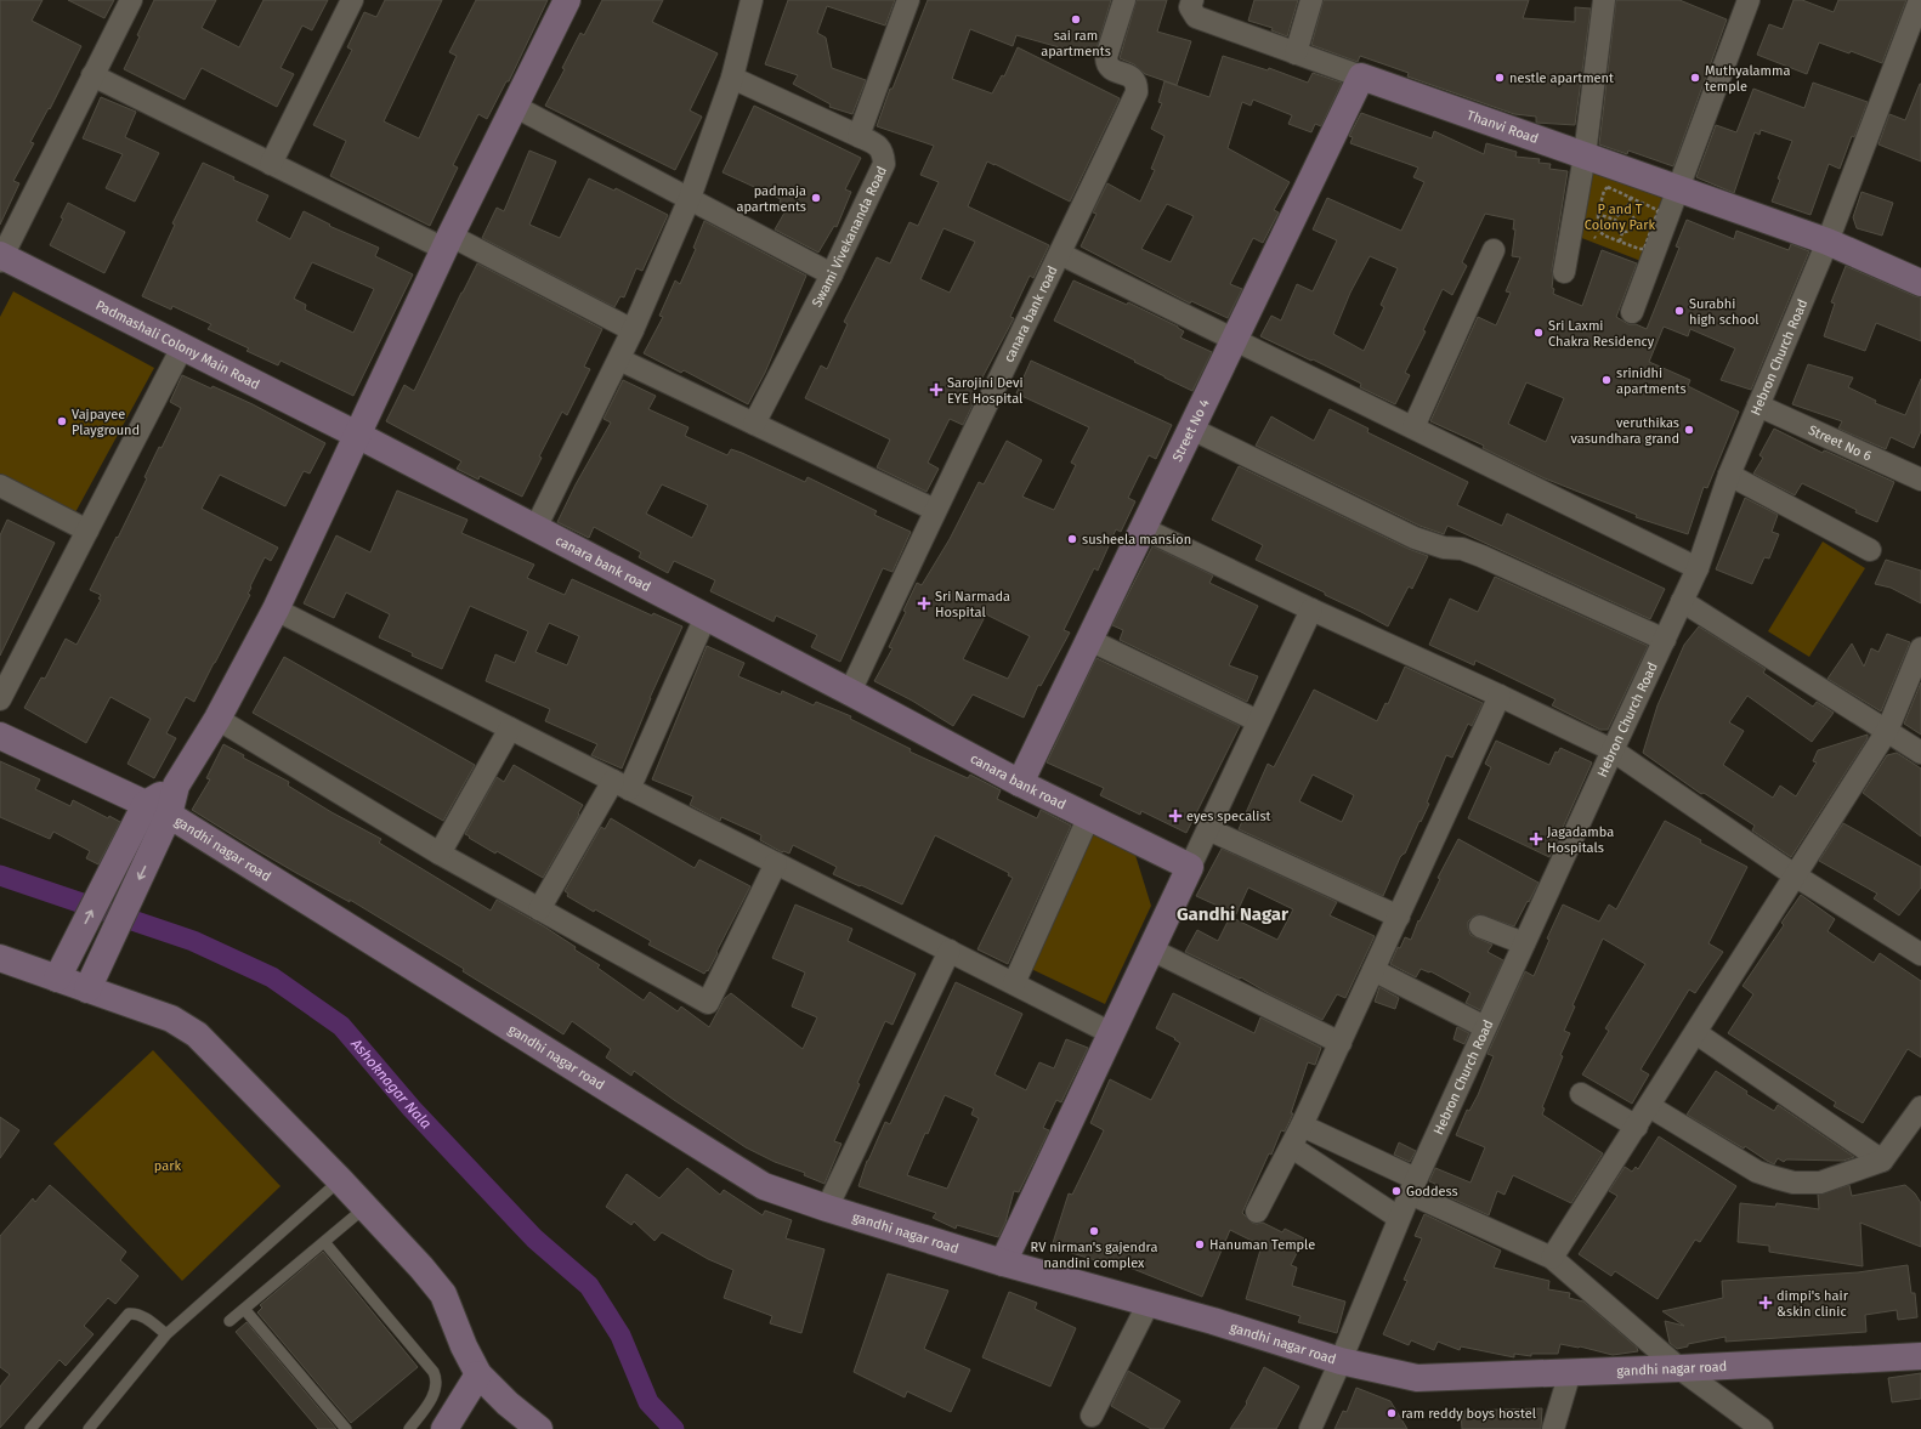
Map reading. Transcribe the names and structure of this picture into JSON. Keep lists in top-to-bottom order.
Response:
{
  "streets": {
    "street": [
      "Thanvi Road",
      "Swami Vivekananda Road",
      "canara bank road",
      "Padmashali Colony Main Road",
      "Hebron Church Road",
      "Street No 4",
      "Street No 6",
      "gandhi nagar road"
    ]
  },
  "crossings": [
    ["Thanvi Road", "Hebron Church Road"],
    ["Thanvi Road", "Street No 4"],
    ["canara bank road", "Padmashali Colony Main Road"],
    ["canara bank road", "Street No 4"],
    ["Hebron Church Road", "Street No 6"],
    ["Hebron Church Road", "gandhi nagar road"]
  ],
  "districts": ["Gandhi Nagar"],
  "water": ["Ashoknagar Nala"],
  "parks": ["P and T Colony Park", "park"],
  "places": {
    "other": [
      "sai ram apartments",
      "nestle apartment",
      "Muthyalamma temple",
      "padmaja apartments",
      "Surabhi high school",
      "Sri Laxmi Chakra Residency",
      "srinidhi apartments",
      "Vajpayee Playground",
      "veruthikas vasundhara grand",
      "susheela mansion",
      "Goddess",
      "RV nirman's gajendra nandini complex",
      "Hanuman Temple",
      "ram reddy boys hostel"
    ],
    "health": [
      "Sarojini Devi EYE Hospital",
      "Sri Narmada Hospital",
      "eyes specalist",
      "Jagadamba Hospitals",
      "dimpi's hair &skin clinic"
    ]
  }
}
